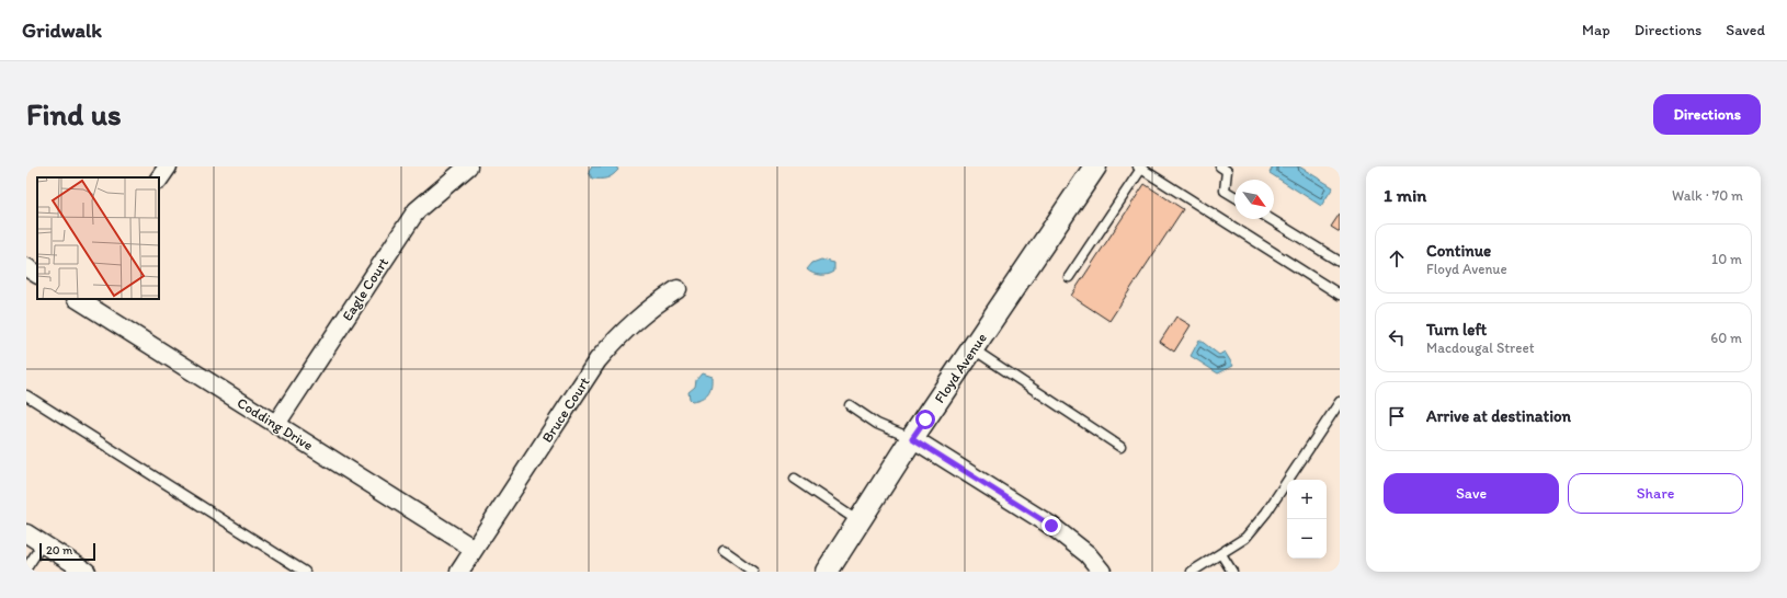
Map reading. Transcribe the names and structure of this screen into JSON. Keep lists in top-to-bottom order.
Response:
{
  "streets": {
    "street": [
      "Eagle Court",
      "Floyd Avenue",
      "Bruce Court",
      "Codding Drive"
    ]
  },
  "crossings": [
    ["Eagle Court", "Codding Drive"],
    ["Bruce Court", "Codding Drive"]
  ],
  "scale_bar": "20 m",
  "north": "bottom right",
  "page": {
    "header": "Gridwalk",
    "nav": ["Map", "Directions", "Saved"],
    "buttons": [
      "Directions",
      ["Save", "Share"]
    ],
    "title": "Find us",
    "heading": ["1 min", "Walk · 70 m"],
    "list": [
      ["Continue", "Floyd Avenue", "10 m"],
      ["Turn left", "Macdougal Street", "60 m"],
      "Arrive at destination"
    ],
    "map_buttons": ["+", "−"],
    "scale": "20 m"
  }
}
